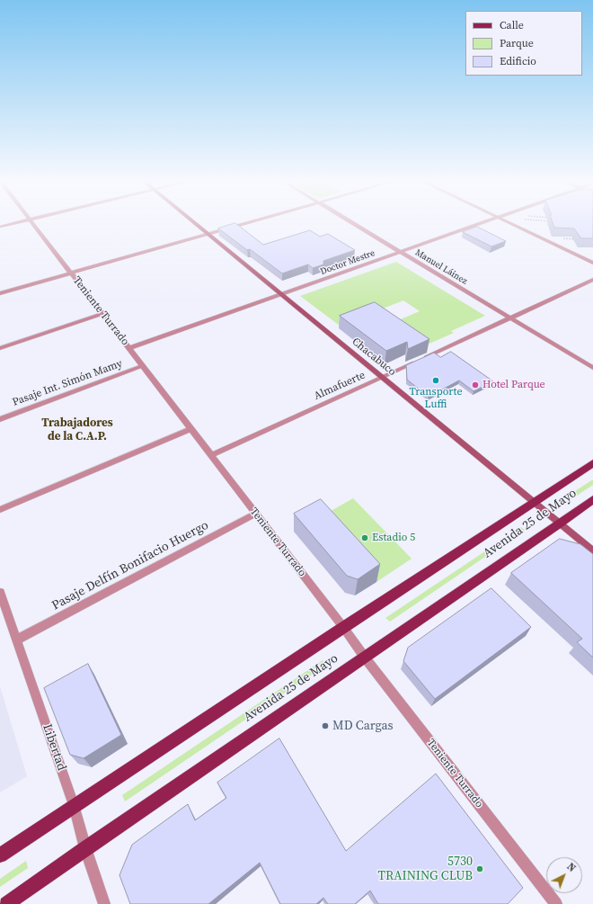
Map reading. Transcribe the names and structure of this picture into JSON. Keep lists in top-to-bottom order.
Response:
{
  "streets": {
    "main road": ["Chacabuco", "Avenida 25 de Mayo"],
    "street": [
      "Doctor Mestre",
      "Manuel Láinez",
      "Teniente Turrado",
      "Pasaje Int. Simón Mamy",
      "Almafuerte",
      "Pasaje Delfín Bonifacio Huergo",
      "Libertad"
    ]
  },
  "crossings": [
    ["Doctor Mestre", "Manuel Láinez"],
    ["Doctor Mestre", "Teniente Turrado"],
    ["Doctor Mestre", "Chacabuco"],
    ["Manuel Láinez", "Almafuerte"],
    ["Teniente Turrado", "Pasaje Int. Simón Mamy"],
    ["Teniente Turrado", "Almafuerte"],
    ["Teniente Turrado", "Avenida 25 de Mayo"],
    ["Teniente Turrado", "Pasaje Delfín Bonifacio Huergo"],
    ["Chacabuco", "Almafuerte"],
    ["Chacabuco", "Avenida 25 de Mayo"],
    ["Avenida 25 de Mayo", "Libertad"],
    ["Pasaje Delfín Bonifacio Huergo", "Libertad"]
  ],
  "districts": ["Trabajadores de la C.A.P."],
  "places": [
    "Transporte Luffi",
    "Hotel Parque",
    "Estadio 5",
    "MD Cargas",
    "5730 TRAINING CLUB"
  ],
  "legend": ["Calle", "Parque", "Edificio"],
  "north": "top right"
}
